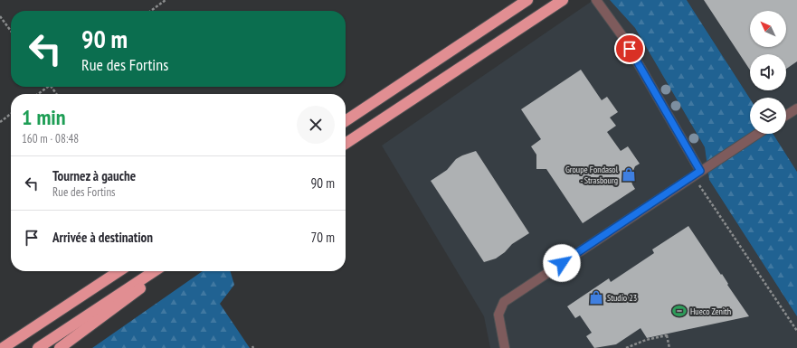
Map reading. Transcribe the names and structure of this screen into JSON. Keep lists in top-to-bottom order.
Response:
{
  "places": {
    "shop": ["Groupe Fondasol - Strasbourg", "Studio 23"],
    "sports": ["Hueco Zenith"]
  },
  "north": "top left",
  "page": {
    "turn": ["90 m", "Rue des Fortins"],
    "heading": ["1 min", "160 m · 08:48"],
    "list": [
      {
        "name": "Tournez à gauche",
        "note": "Rue des Fortins",
        "value": "90 m"
      },
      {
        "name": "Arrivée à destination",
        "value": "70 m"
      }
    ]
  }
}
